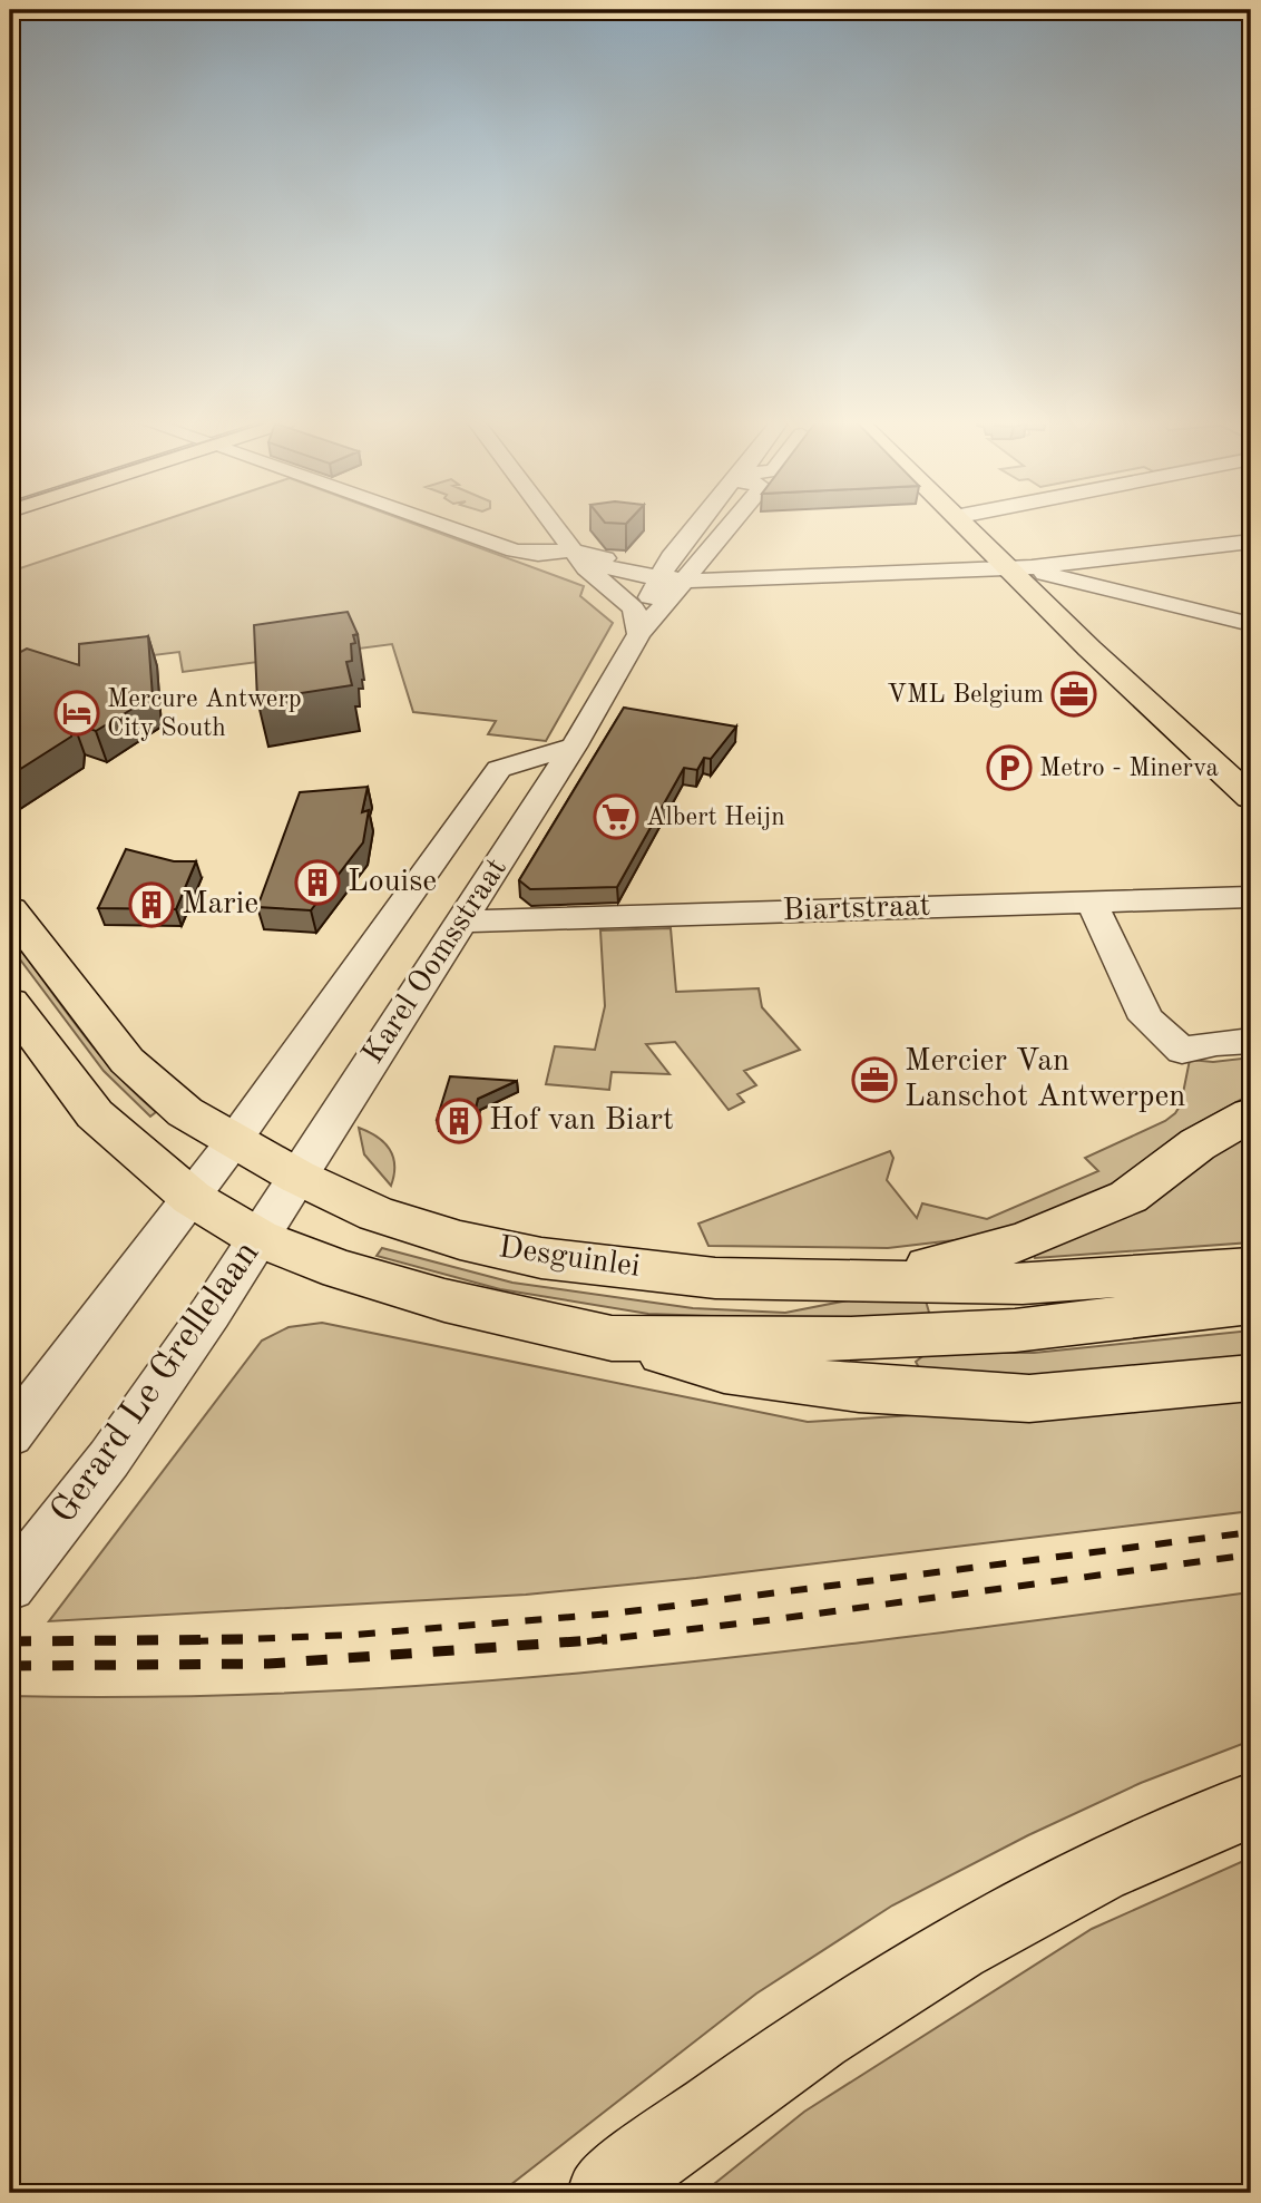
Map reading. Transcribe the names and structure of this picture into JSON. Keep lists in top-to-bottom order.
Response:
{
  "streets": {
    "main road": ["Desguinlei"],
    "street": ["Biartstraat", "Karel Oomsstraat", "Gerard Le Grellelaan"]
  },
  "crossings": [
    ["Biartstraat", "Karel Oomsstraat"],
    ["Karel Oomsstraat", "Desguinlei"],
    ["Karel Oomsstraat", "Gerard Le Grellelaan"],
    ["Desguinlei", "Gerard Le Grellelaan"]
  ],
  "places": {
    "office": ["VML Belgium", "Mercier Van Lanschot Antwerpen"],
    "hotel": ["Mercure Antwerp City South"],
    "parking": ["Metro - Minerva"],
    "supermarket": ["Albert Heijn"],
    "building": ["Louise", "Marie", "Hof van Biart"]
  }
}
